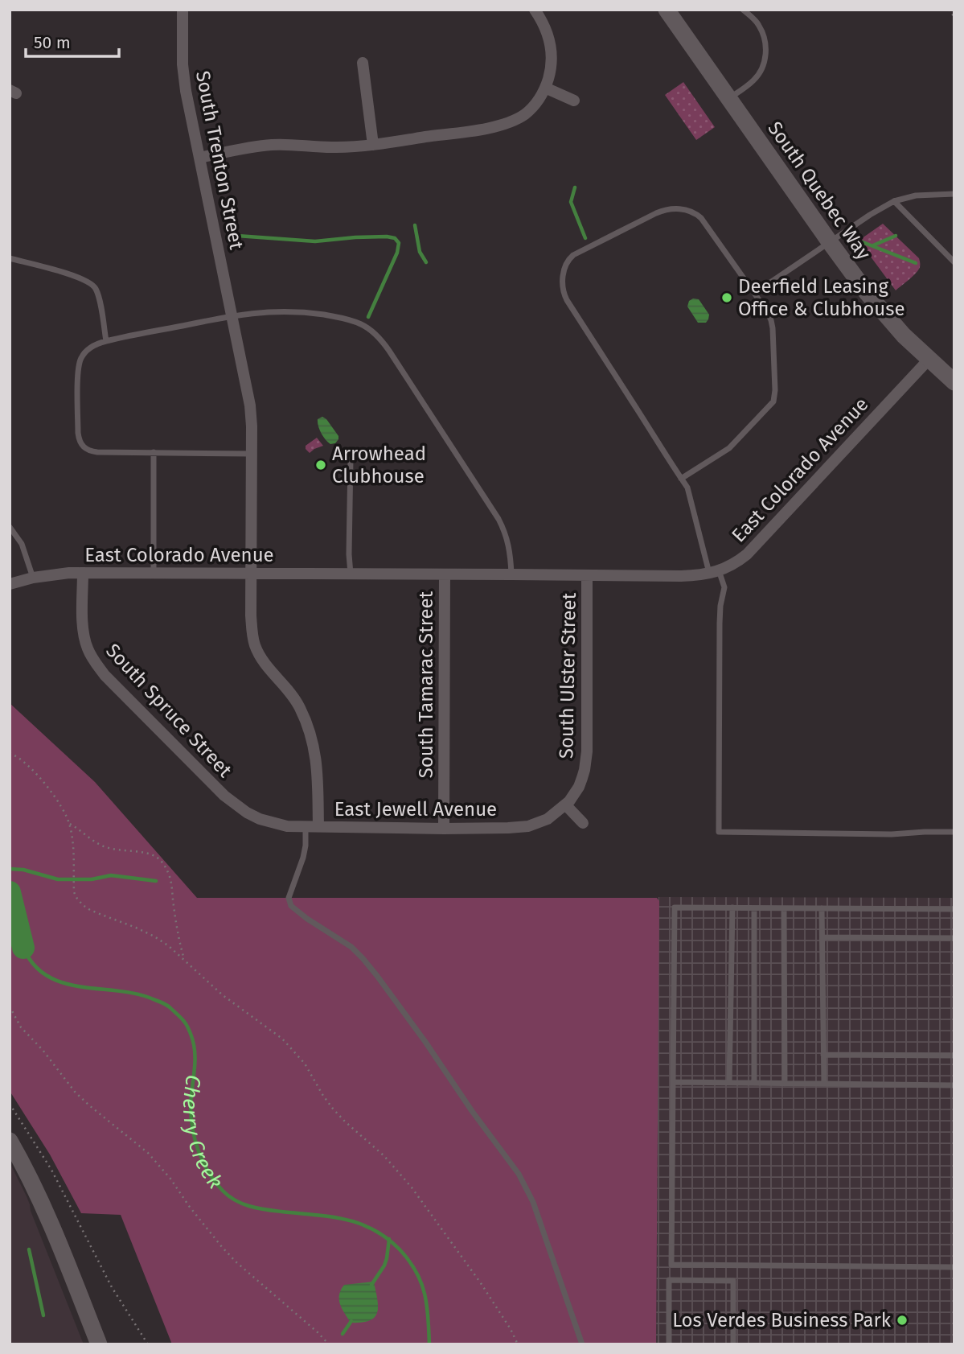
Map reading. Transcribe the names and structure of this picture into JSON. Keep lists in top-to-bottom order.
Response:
{
  "streets": {
    "street": [
      "South Trenton Street",
      "South Quebec Way",
      "East Colorado Avenue",
      "South Ulster Street",
      "South Tamarac Street",
      "South Spruce Street",
      "East Jewell Avenue"
    ]
  },
  "crossings": [
    ["South Trenton Street", "East Colorado Avenue"],
    ["South Trenton Street", "East Jewell Avenue"],
    ["South Quebec Way", "East Colorado Avenue"],
    ["East Colorado Avenue", "South Ulster Street"],
    ["East Colorado Avenue", "South Tamarac Street"],
    ["East Colorado Avenue", "South Spruce Street"],
    ["South Ulster Street", "East Jewell Avenue"],
    ["South Tamarac Street", "East Jewell Avenue"],
    ["South Spruce Street", "East Jewell Avenue"]
  ],
  "water": ["Cherry Creek"],
  "places": ["Deerfield Leasing Office & Clubhouse", "Arrowhead Clubhouse", "Los Verdes Business Park"],
  "scale_bar": "50 m"
}
